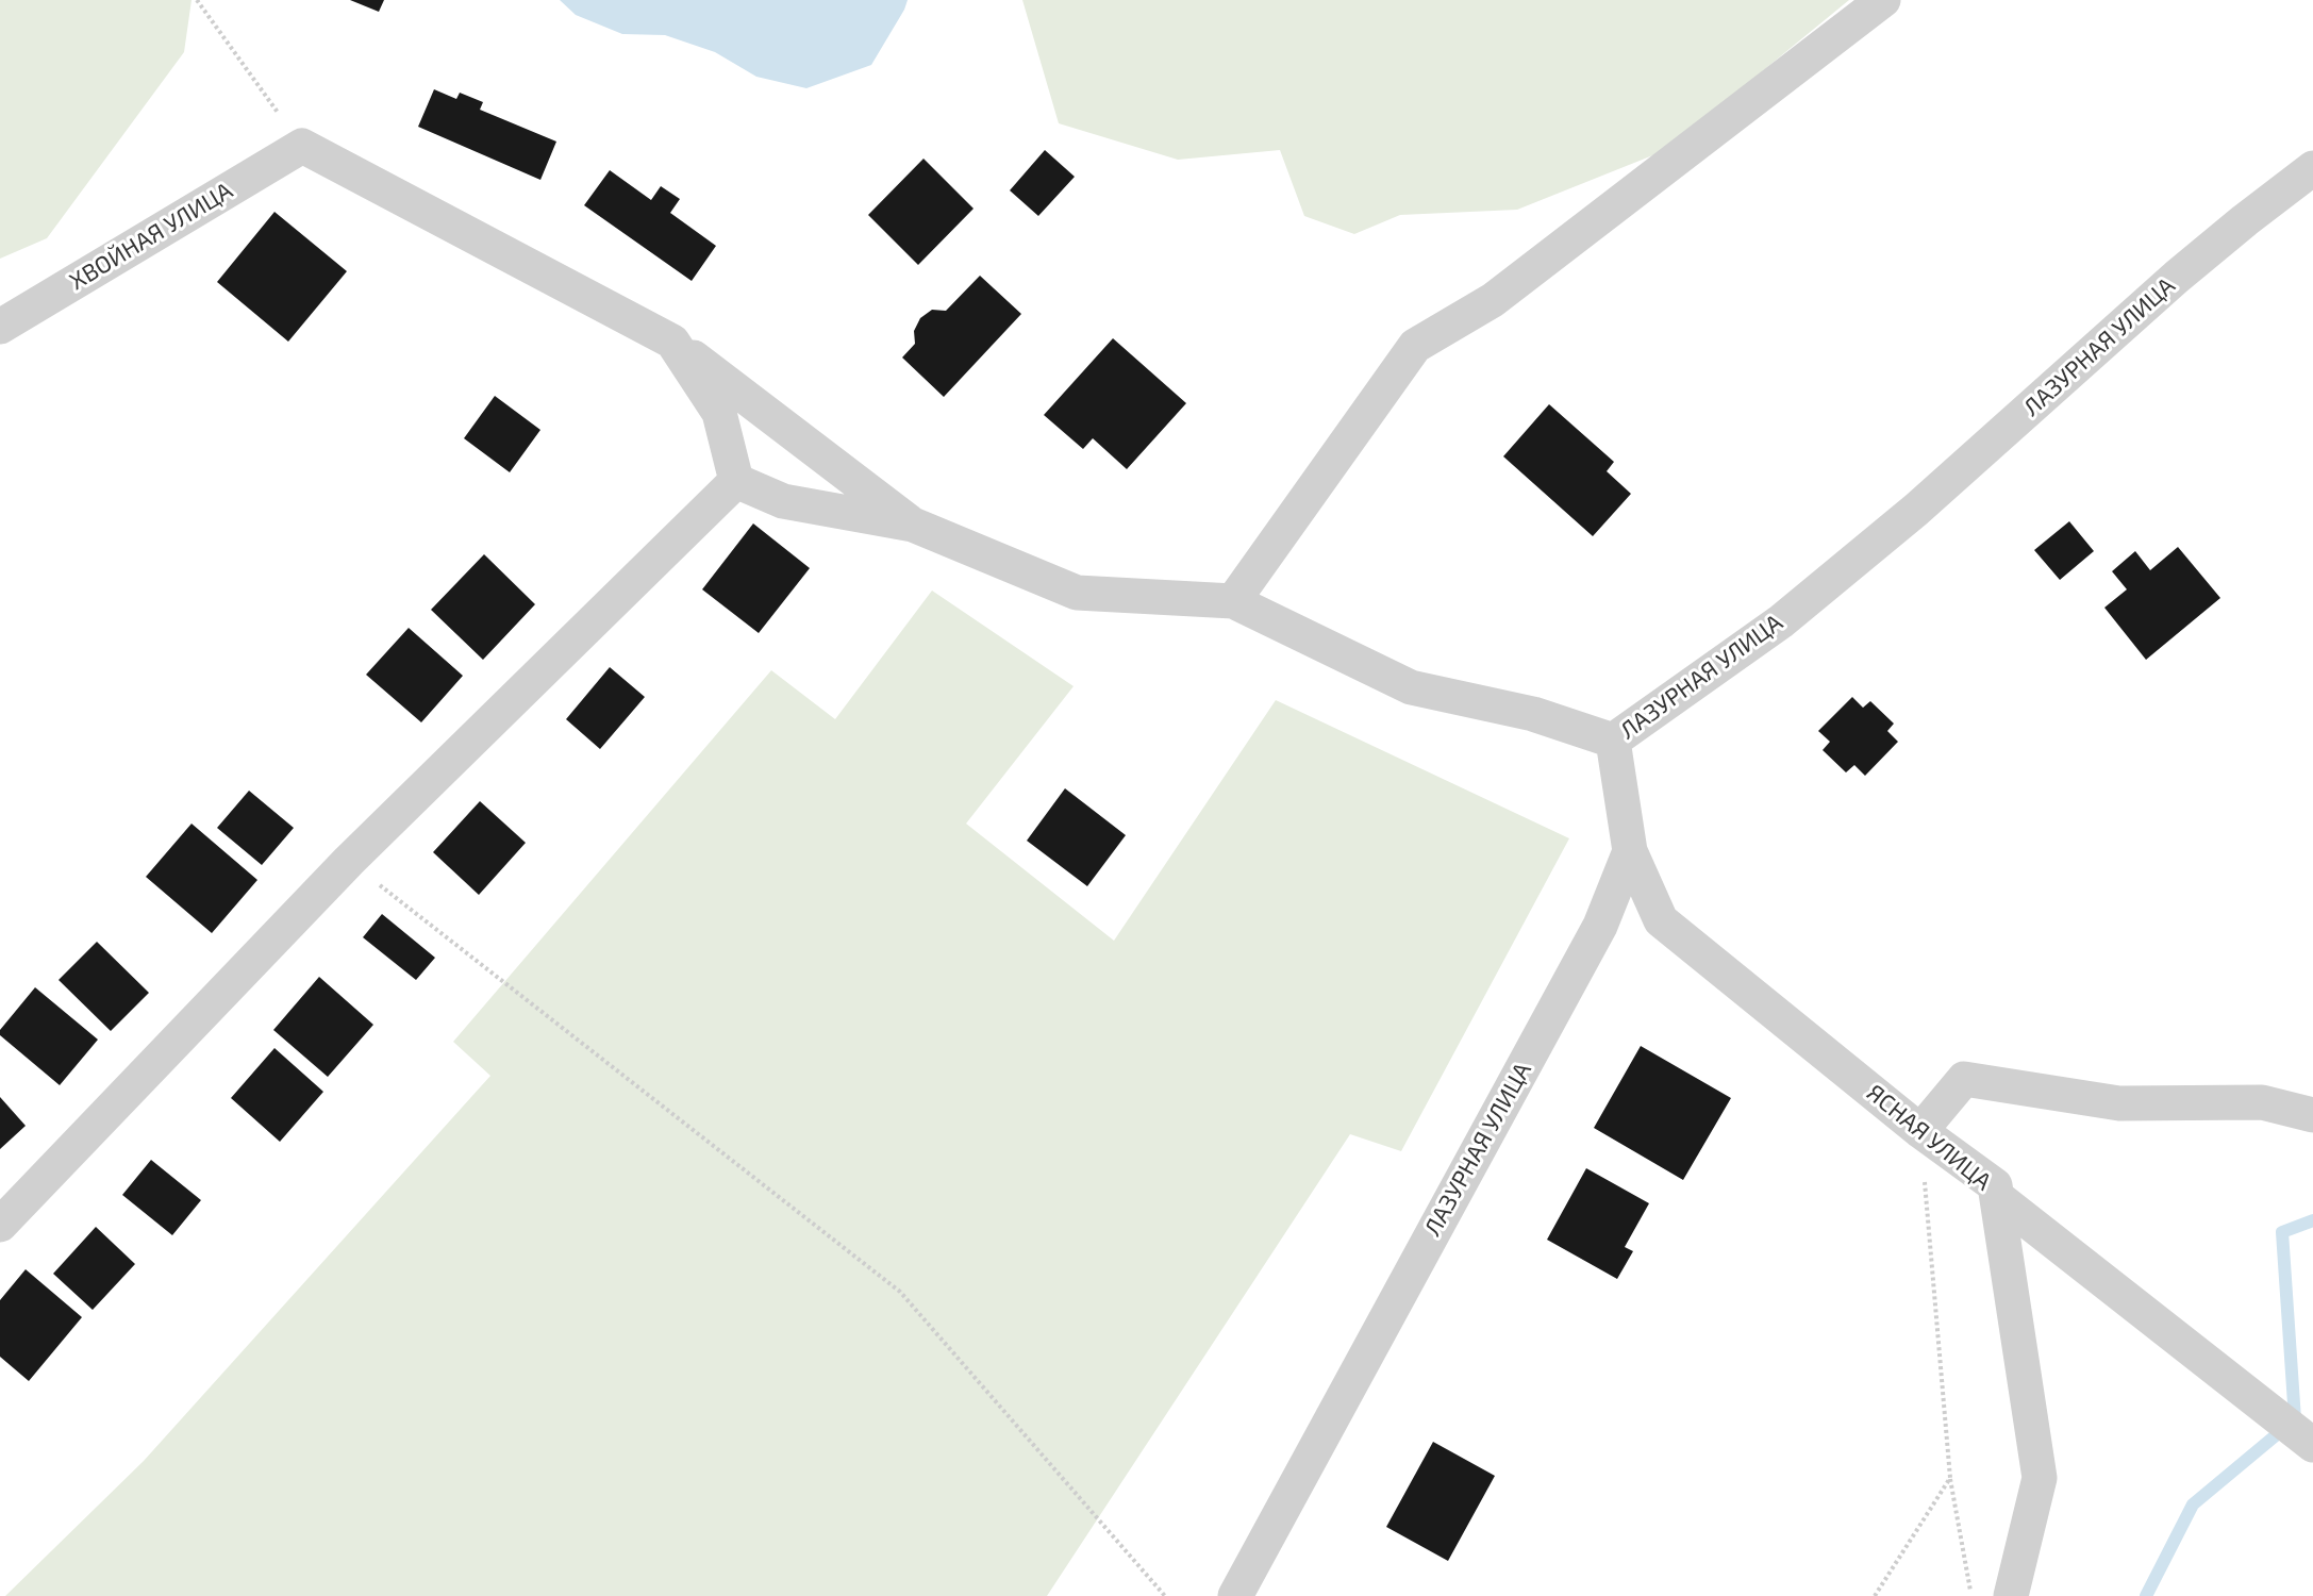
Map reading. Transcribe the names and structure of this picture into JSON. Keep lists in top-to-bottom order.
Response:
{
  "streets": {
    "street": ["ХВОЙНАЯ УЛИЦА", "ЛАЗУРНАЯ УЛИЦА", "ЯСНАЯ УЛИЦА"]
  },
  "crossings": [
    ["ЛАЗУРНАЯ УЛИЦА", "ЯСНАЯ УЛИЦА"]
  ]
}
